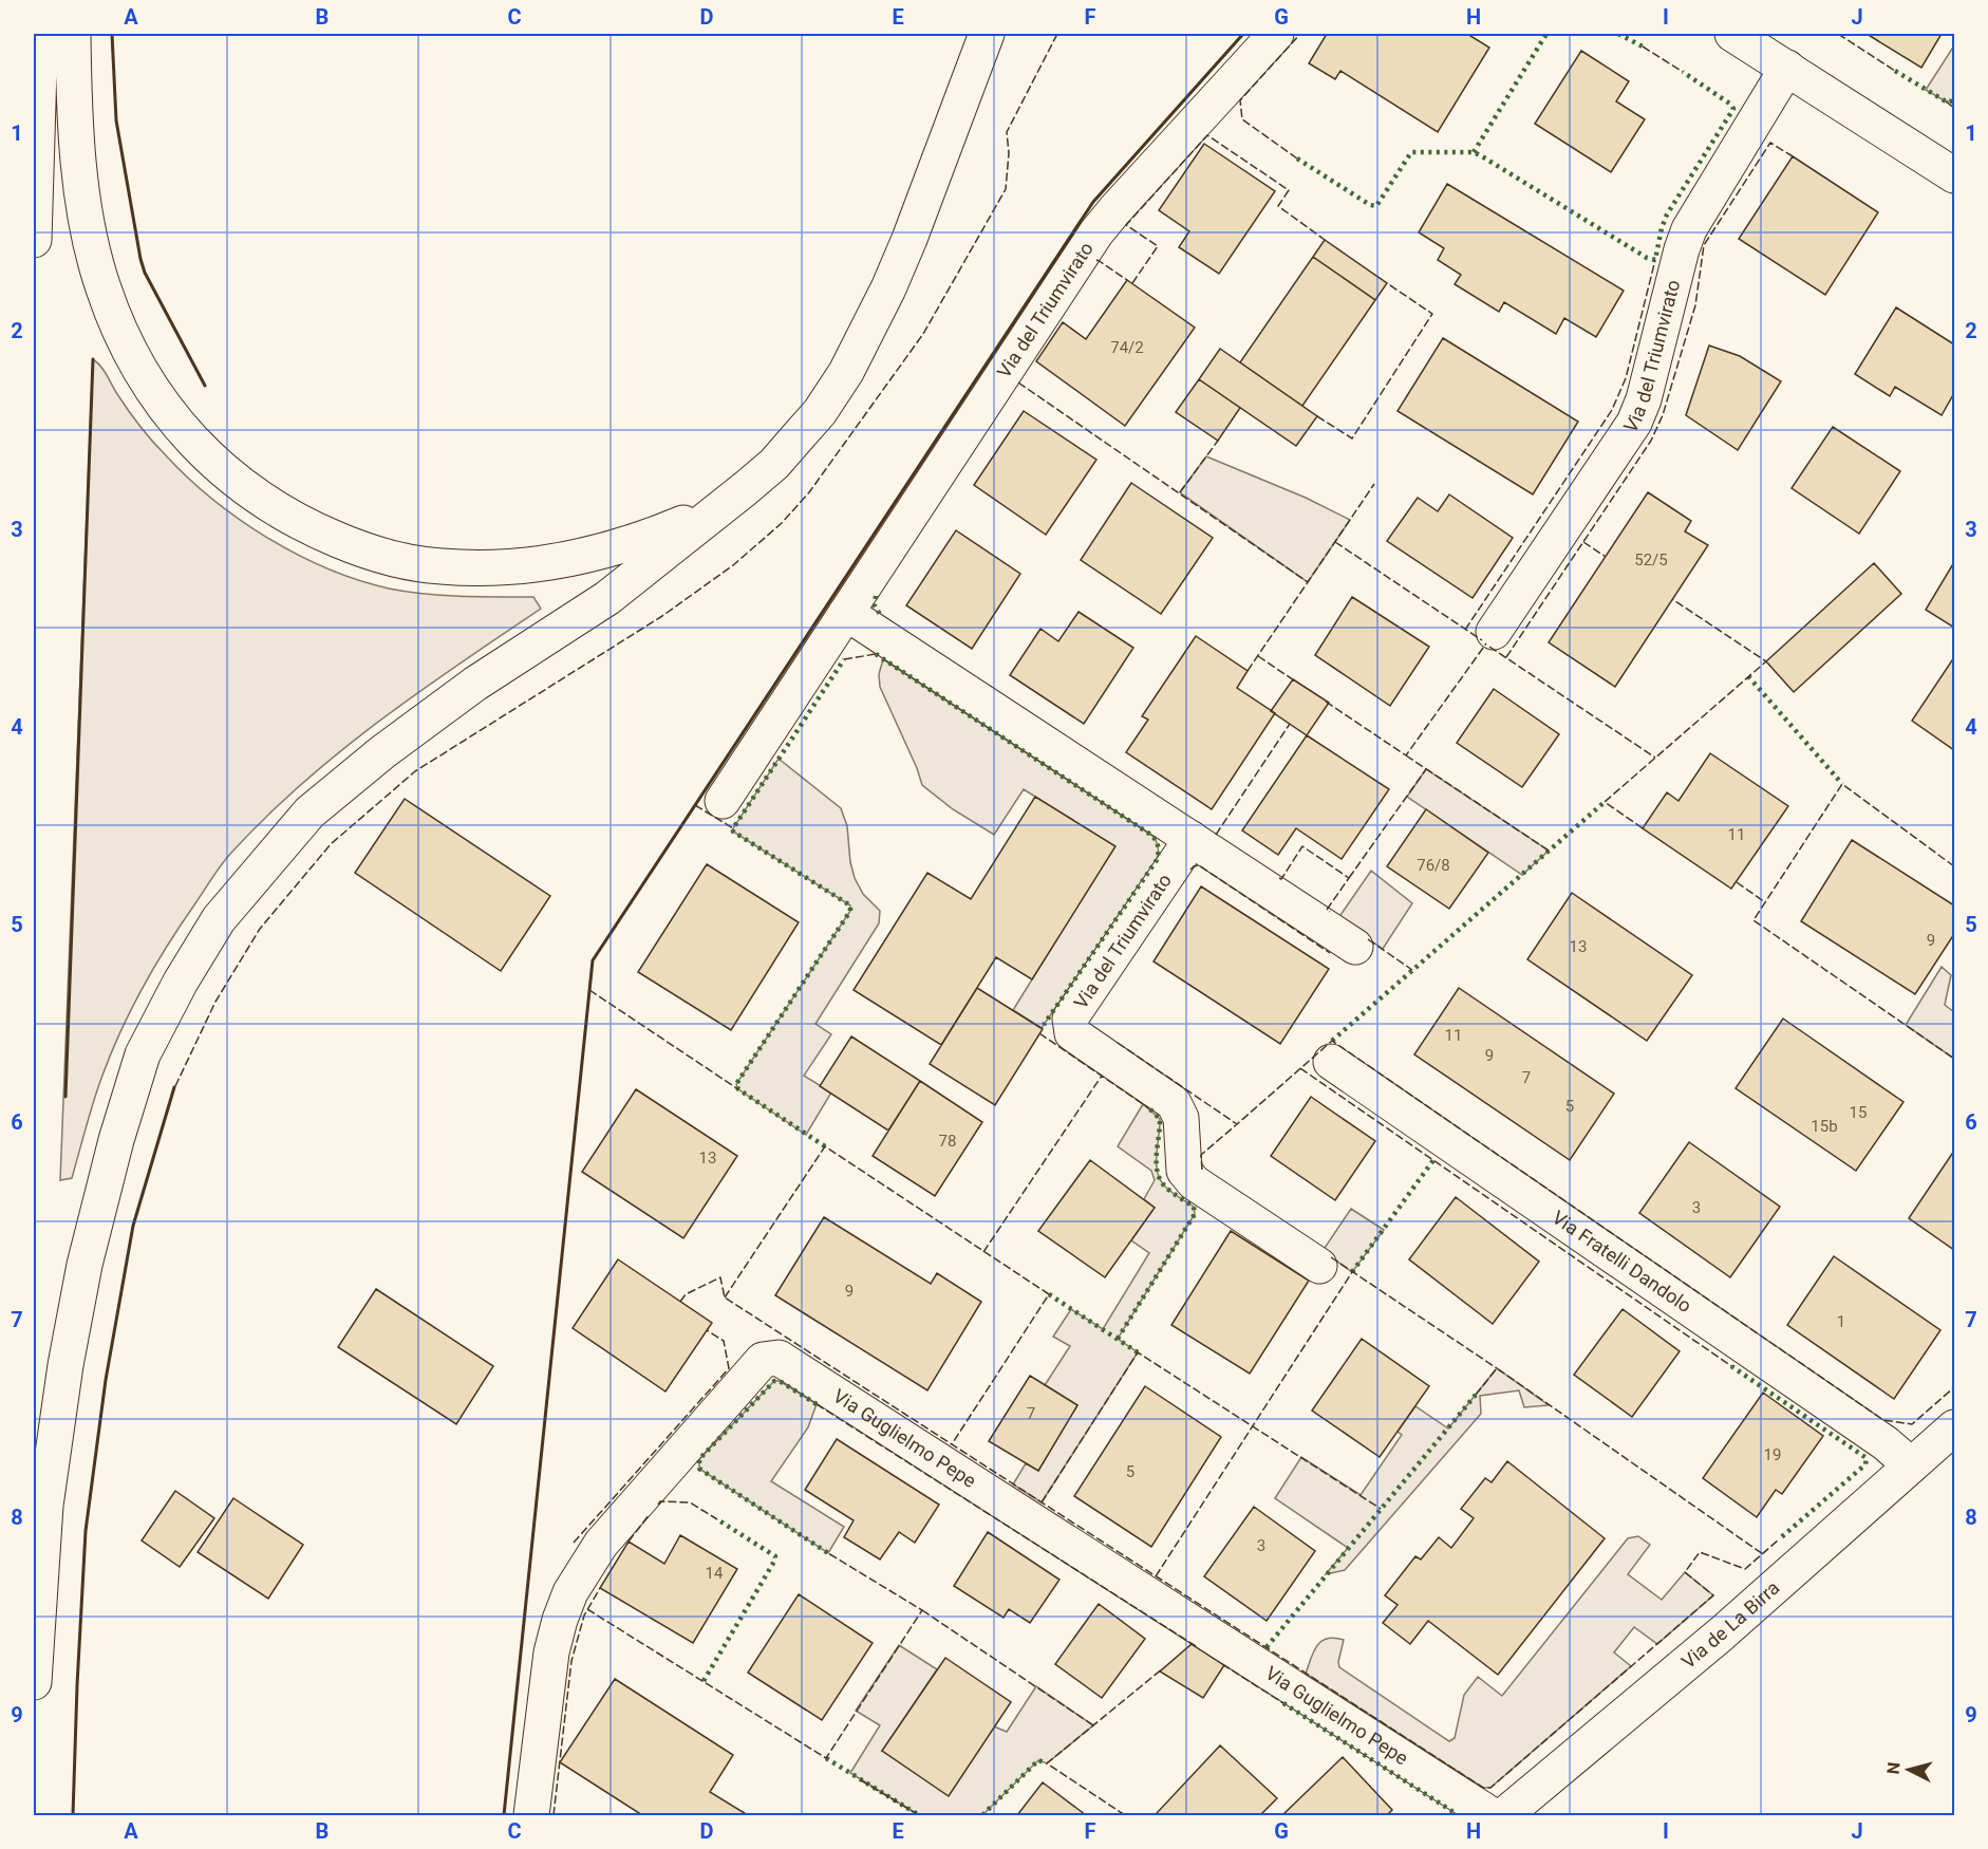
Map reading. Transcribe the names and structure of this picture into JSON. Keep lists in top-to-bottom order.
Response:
{
  "streets": {
    "main road": [
      "Via del Triumvirato",
      "Via Fratelli Dandolo",
      "Via Guglielmo Pepe",
      "Via de La Birra"
    ]
  },
  "crossings": [
    ["Via Fratelli Dandolo", "Via de La Birra"]
  ],
  "house_numbers": [
    "74/2",
    "52/5",
    "11",
    "76/8",
    "9",
    "13",
    "11",
    "9",
    "7",
    "5",
    "15",
    "15b",
    "78",
    "13",
    "3",
    "9",
    "1",
    "7",
    "19",
    "5",
    "3",
    "14"
  ],
  "north": "left",
  "grid": {
    "columns": [
      "A",
      "B",
      "C",
      "D",
      "E",
      "F",
      "G",
      "H",
      "I",
      "J"
    ],
    "rows": [
      "1",
      "2",
      "3",
      "4",
      "5",
      "6",
      "7",
      "8",
      "9"
    ]
  }
}
